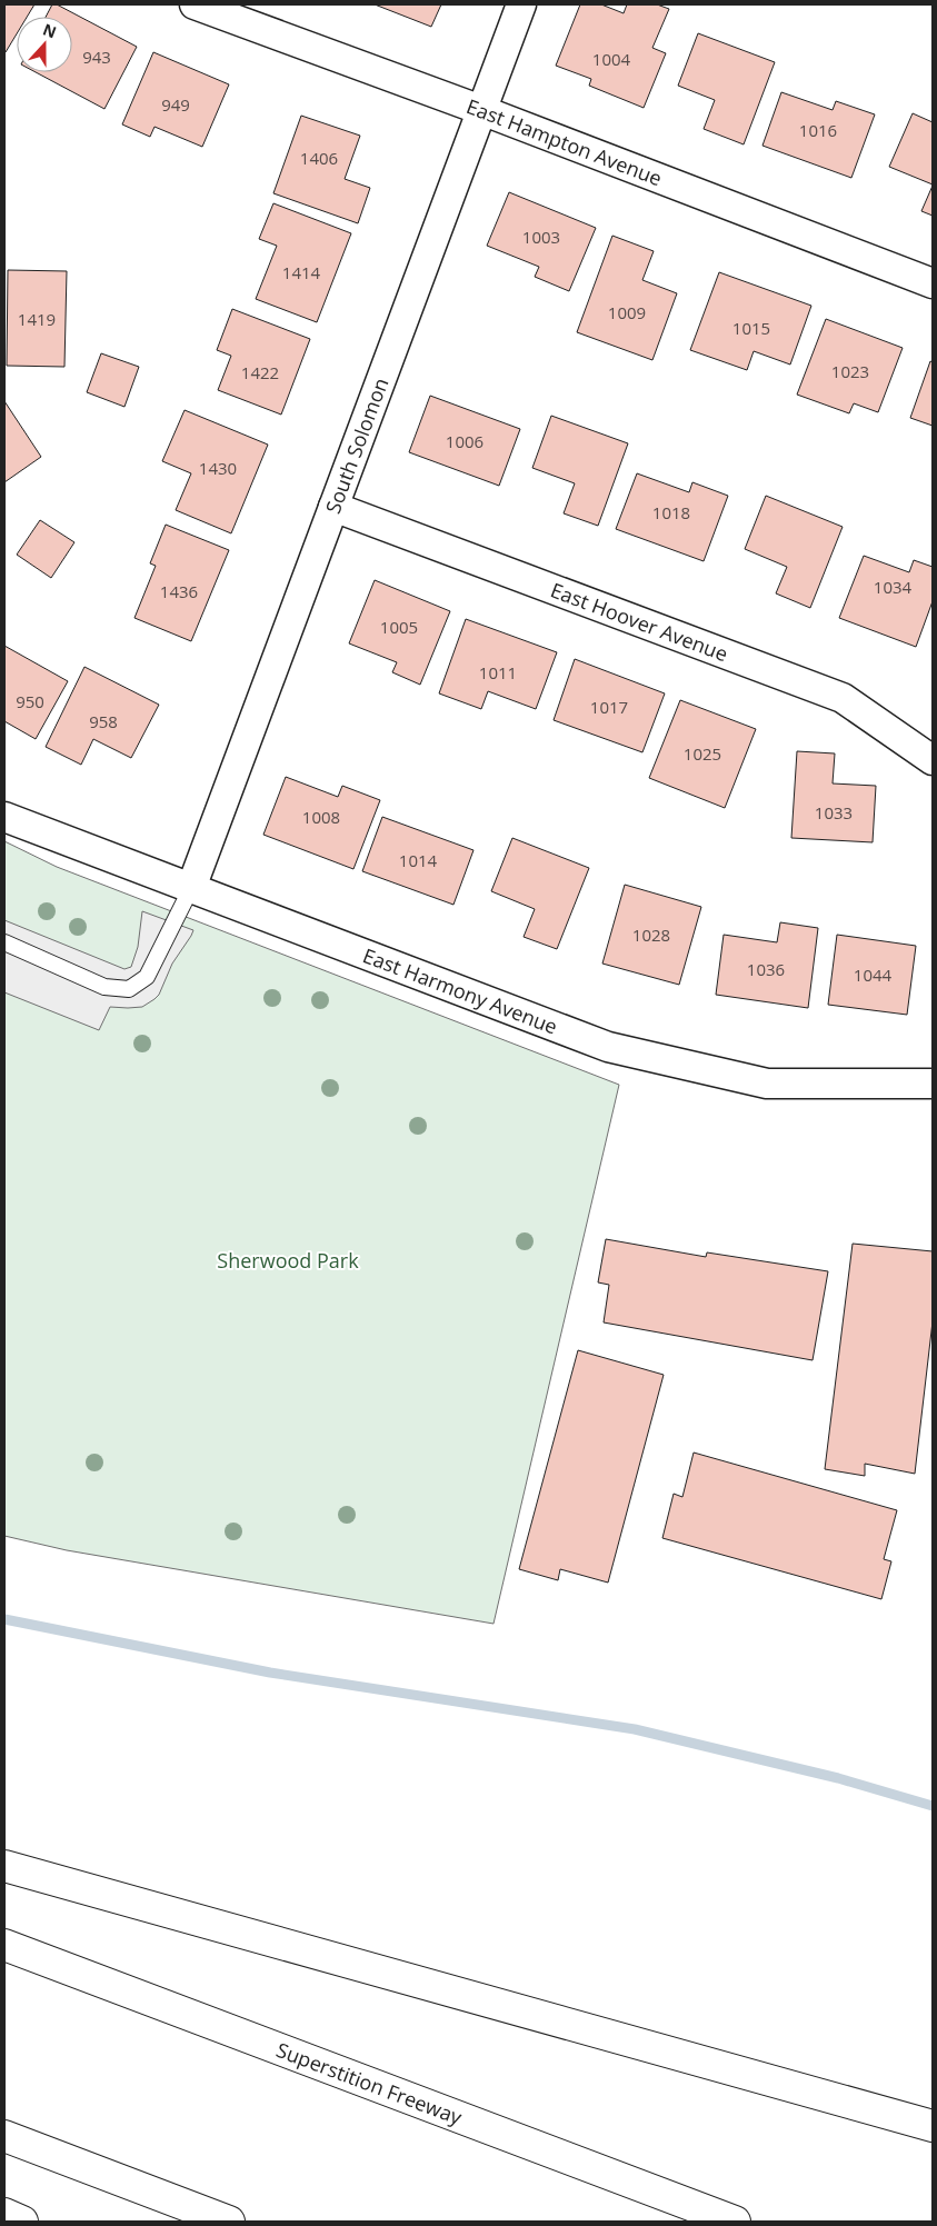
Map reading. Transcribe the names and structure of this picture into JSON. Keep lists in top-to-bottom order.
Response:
{
  "streets": {
    "highway": ["Superstition Freeway"],
    "street": [
      "East Hampton Avenue",
      "South Solomon",
      "East Hoover Avenue",
      "East Harmony Avenue"
    ]
  },
  "crossings": [
    ["East Hampton Avenue", "South Solomon"],
    ["South Solomon", "East Hoover Avenue"],
    ["South Solomon", "East Harmony Avenue"]
  ],
  "parks": ["Sherwood Park"],
  "house_numbers": [
    "943",
    "1004",
    "949",
    "1016",
    "1406",
    "1003",
    "1414",
    "1009",
    "1419",
    "1015",
    "1023",
    "1422",
    "1006",
    "1430",
    "1018",
    "1034",
    "1436",
    "1005",
    "1011",
    "950",
    "1017",
    "958",
    "1025",
    "1033",
    "1008",
    "1014",
    "1028",
    "1036",
    "1044"
  ],
  "north": "top"
}
